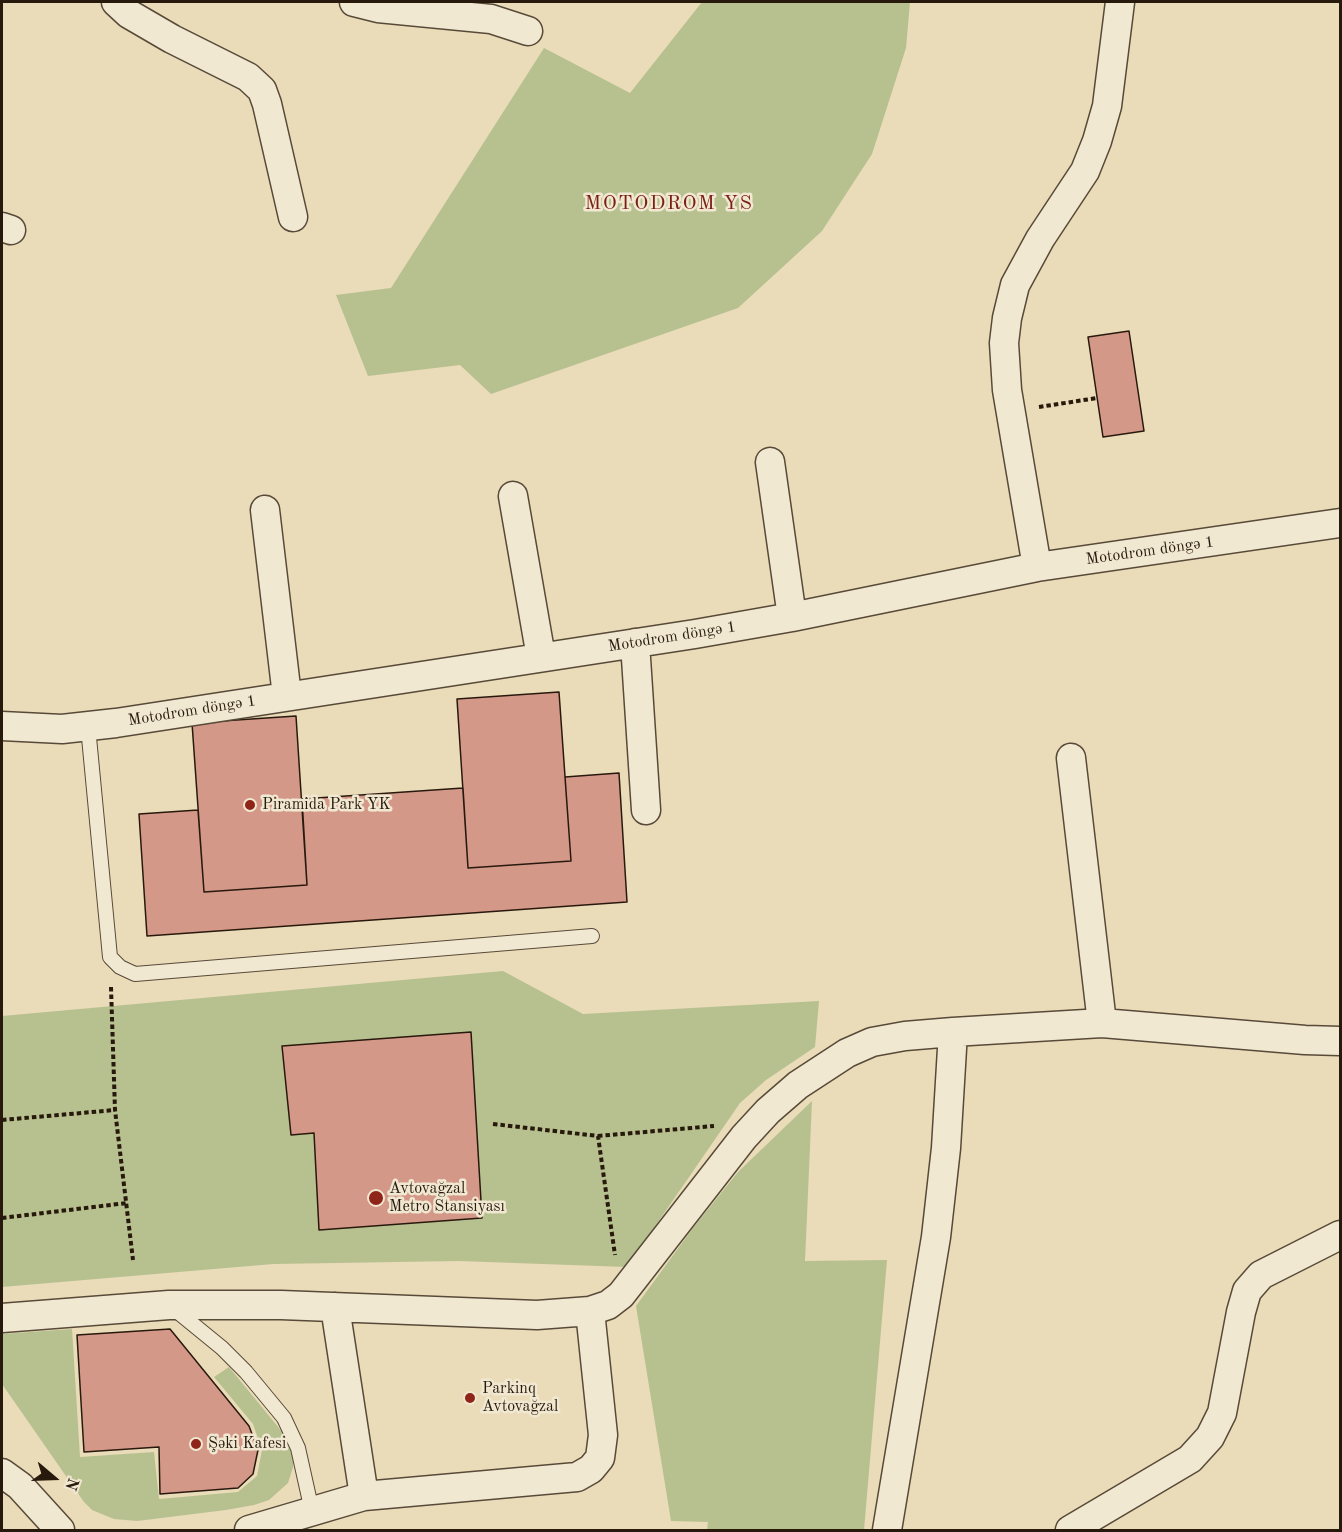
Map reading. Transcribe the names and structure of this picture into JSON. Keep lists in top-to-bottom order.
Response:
{
  "streets": {
    "street": ["Motodrom döngə 1"]
  },
  "districts": ["MOTODROM YS"],
  "places": [
    "Piramida Park YK",
    "Avtovağzal Metro Stansiyası",
    "Parkinq Avtovağzal",
    "Şəki Kafesi"
  ],
  "north": "right"
}
